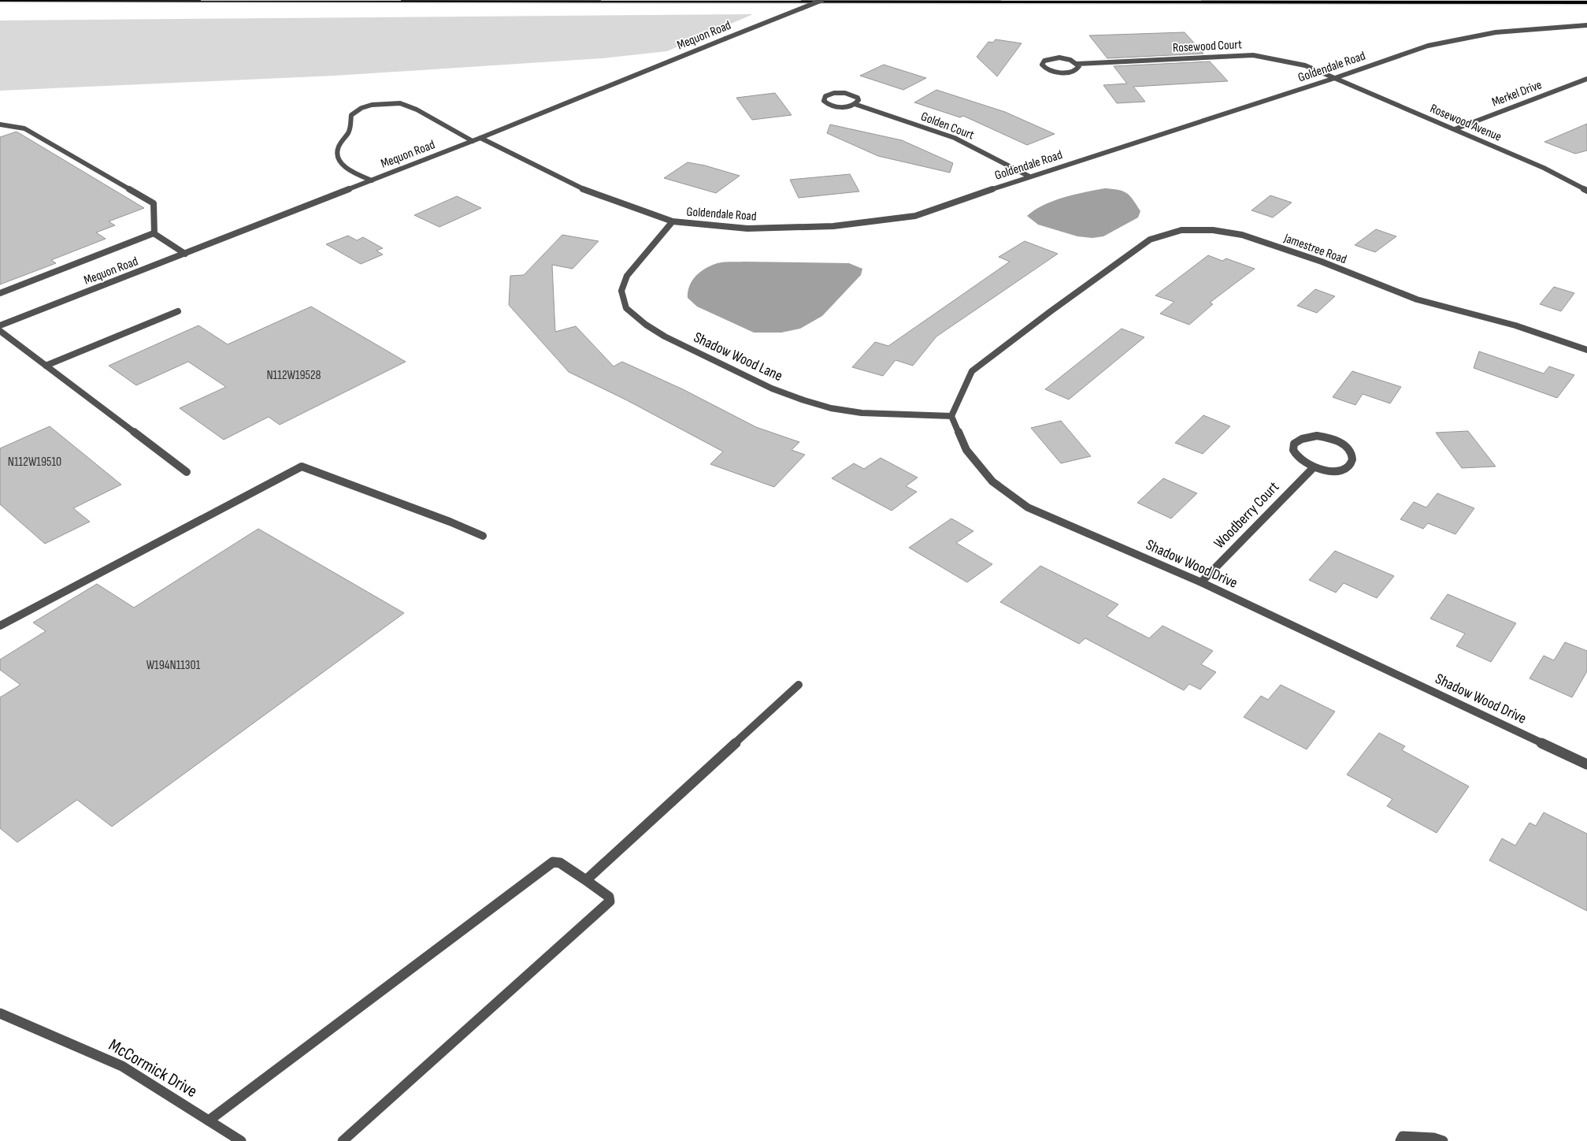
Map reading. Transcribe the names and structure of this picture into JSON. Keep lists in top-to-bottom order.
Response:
{
  "streets": {
    "street": [
      "Mequon Road",
      "Rosewood Court",
      "Goldendale Road",
      "Merkel Drive",
      "Rosewood Avenue",
      "Golden Court",
      "Jamestree Road",
      "Shadow Wood Lane",
      "Woodberry Court",
      "Shadow Wood Drive",
      "McCormick Drive"
    ]
  },
  "crossings": [
    ["Mequon Road", "Goldendale Road"],
    ["Rosewood Court", "Goldendale Road"],
    ["Rosewood Court", "Rosewood Avenue"],
    ["Goldendale Road", "Rosewood Avenue"],
    ["Goldendale Road", "Golden Court"],
    ["Goldendale Road", "Shadow Wood Lane"],
    ["Merkel Drive", "Rosewood Avenue"],
    ["Jamestree Road", "Shadow Wood Lane"],
    ["Jamestree Road", "Shadow Wood Drive"],
    ["Shadow Wood Lane", "Shadow Wood Drive"],
    ["Woodberry Court", "Shadow Wood Drive"]
  ],
  "house_numbers": ["N112W19528", "N112W19510", "W194N11301"]
}
